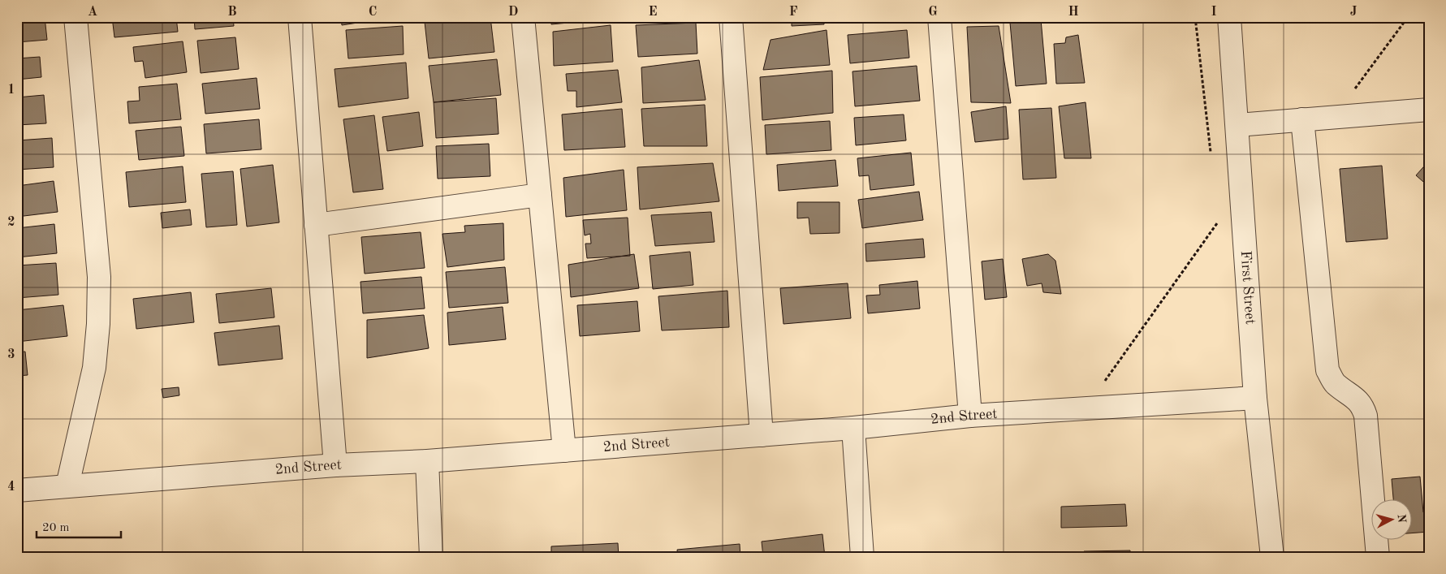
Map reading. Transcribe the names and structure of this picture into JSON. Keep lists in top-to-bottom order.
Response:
{
  "streets": {
    "street": ["First Street", "2nd Street"]
  },
  "crossings": [
    ["First Street", "2nd Street"]
  ],
  "scale_bar": "20 m",
  "north": "right",
  "grid": {
    "columns": [
      "A",
      "B",
      "C",
      "D",
      "E",
      "F",
      "G",
      "H",
      "I",
      "J"
    ],
    "rows": [
      "1",
      "2",
      "3",
      "4"
    ]
  }
}
